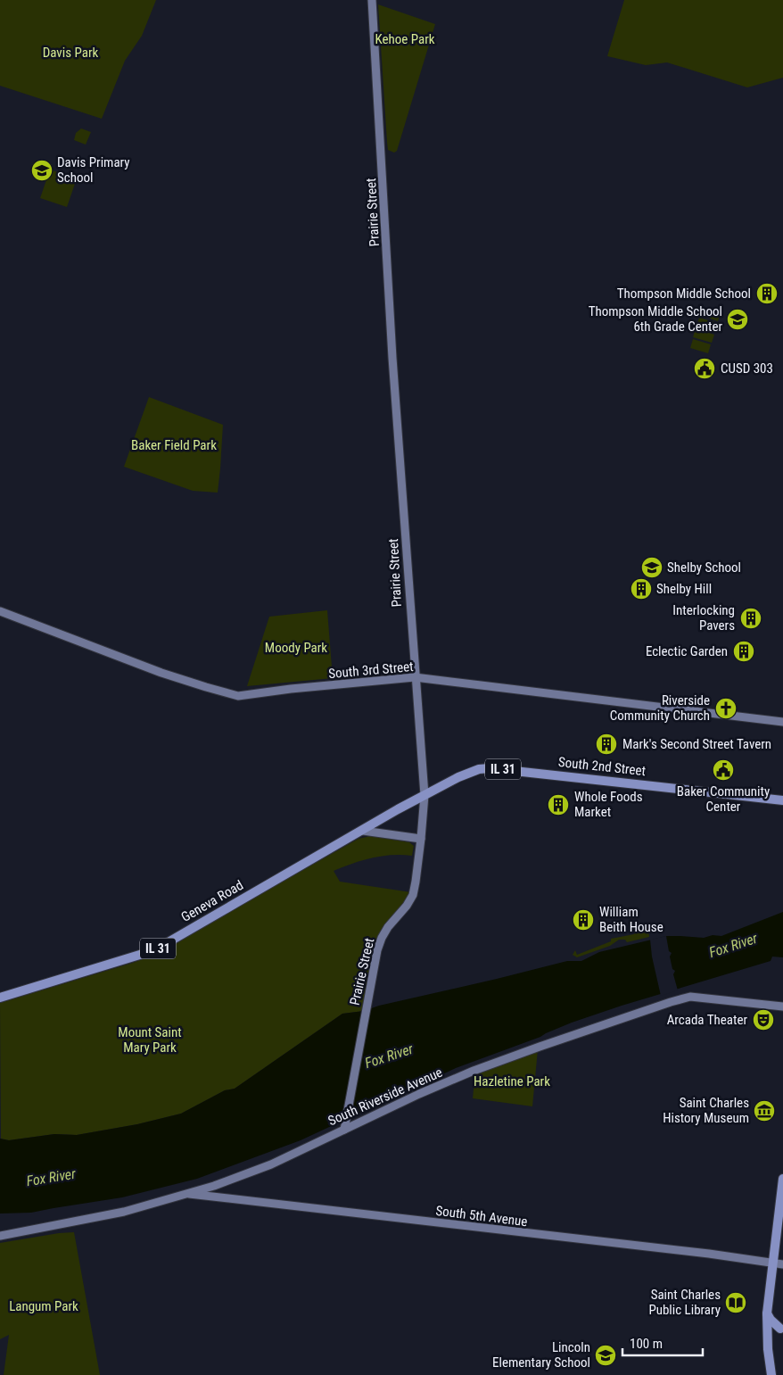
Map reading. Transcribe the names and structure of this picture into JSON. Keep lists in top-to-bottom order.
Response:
{
  "streets": {
    "main road": ["South 2nd Street", "IL 31", "Geneva Road"],
    "street": [
      "Prairie Street",
      "South 3rd Street",
      "South Riverside Avenue",
      "South 5th Avenue"
    ]
  },
  "crossings": [
    ["Prairie Street", "South 3rd Street"],
    ["Prairie Street", "South 2nd Street"],
    ["Prairie Street", "Geneva Road"],
    ["Prairie Street", "South Riverside Avenue"],
    ["South 2nd Street", "Geneva Road"],
    ["South Riverside Avenue", "South 5th Avenue"]
  ],
  "water": ["Fox River"],
  "parks": [
    "Kehoe Park",
    "Davis Park",
    "Baker Field Park",
    "Moody Park",
    "Mount Saint Mary Park",
    "Hazletine Park",
    "Langum Park"
  ],
  "places": {
    "school or university": [
      "Davis Primary School",
      "Thompson Middle School 6th Grade Center",
      "Shelby School",
      "Lincoln Elementary School"
    ],
    "building": [
      "Thompson Middle School",
      "Shelby Hill",
      "Interlocking Pavers",
      "Eclectic Garden",
      "Mark's Second Street Tavern",
      "Whole Foods Market",
      "William Beith House"
    ],
    "public building": ["CUSD 303", "Baker Community Center"],
    "church": ["Riverside Community Church"],
    "theatre": ["Arcada Theater"],
    "museum": ["Saint Charles History Museum"],
    "library": ["Saint Charles Public Library"]
  },
  "scale_bar": "100 m"
}
